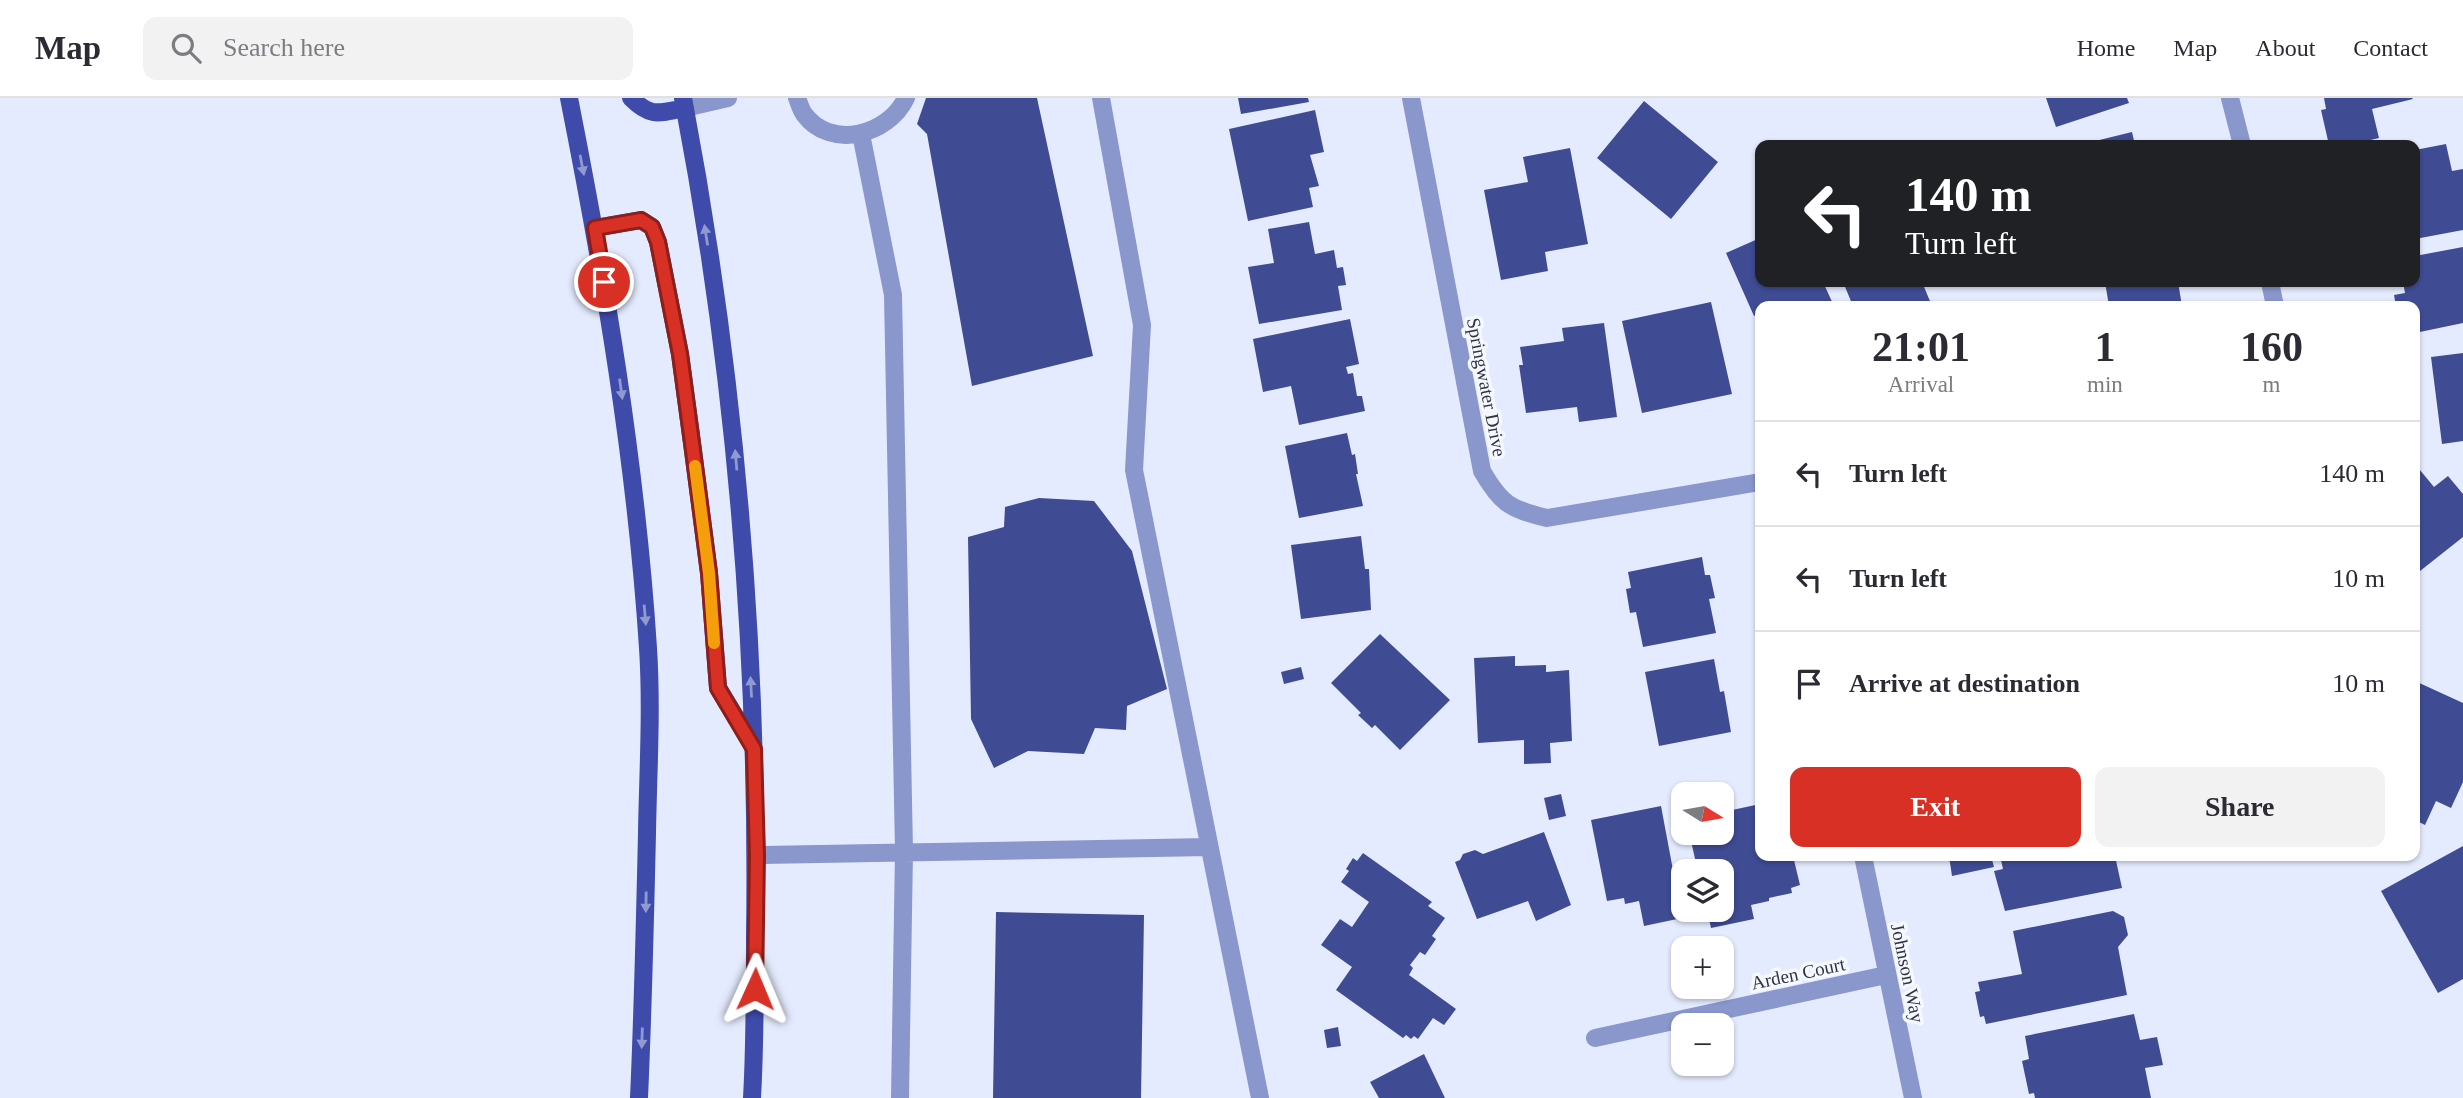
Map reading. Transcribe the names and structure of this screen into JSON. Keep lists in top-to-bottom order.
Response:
{
  "streets": {
    "street": ["Springwater Drive", "Arden Court", "Johnson Way"]
  },
  "crossings": [
    ["Arden Court", "Johnson Way"]
  ],
  "north": "right",
  "page": {
    "header": "Map",
    "search": "Search here",
    "nav": [
      "Home",
      "Map",
      "About",
      "Contact"
    ],
    "turn": ["140 m", "Turn left"],
    "eta": [
      "21:01",
      "Arrival",
      "1",
      "min",
      "160",
      "m"
    ],
    "list": [
      {
        "name": "Turn left",
        "value": "140 m"
      },
      {
        "name": "Turn left",
        "value": "10 m"
      },
      {
        "name": "Arrive at destination",
        "value": "10 m"
      }
    ],
    "buttons": ["Exit", "Share"],
    "map_buttons": ["+", "−"]
  }
}
